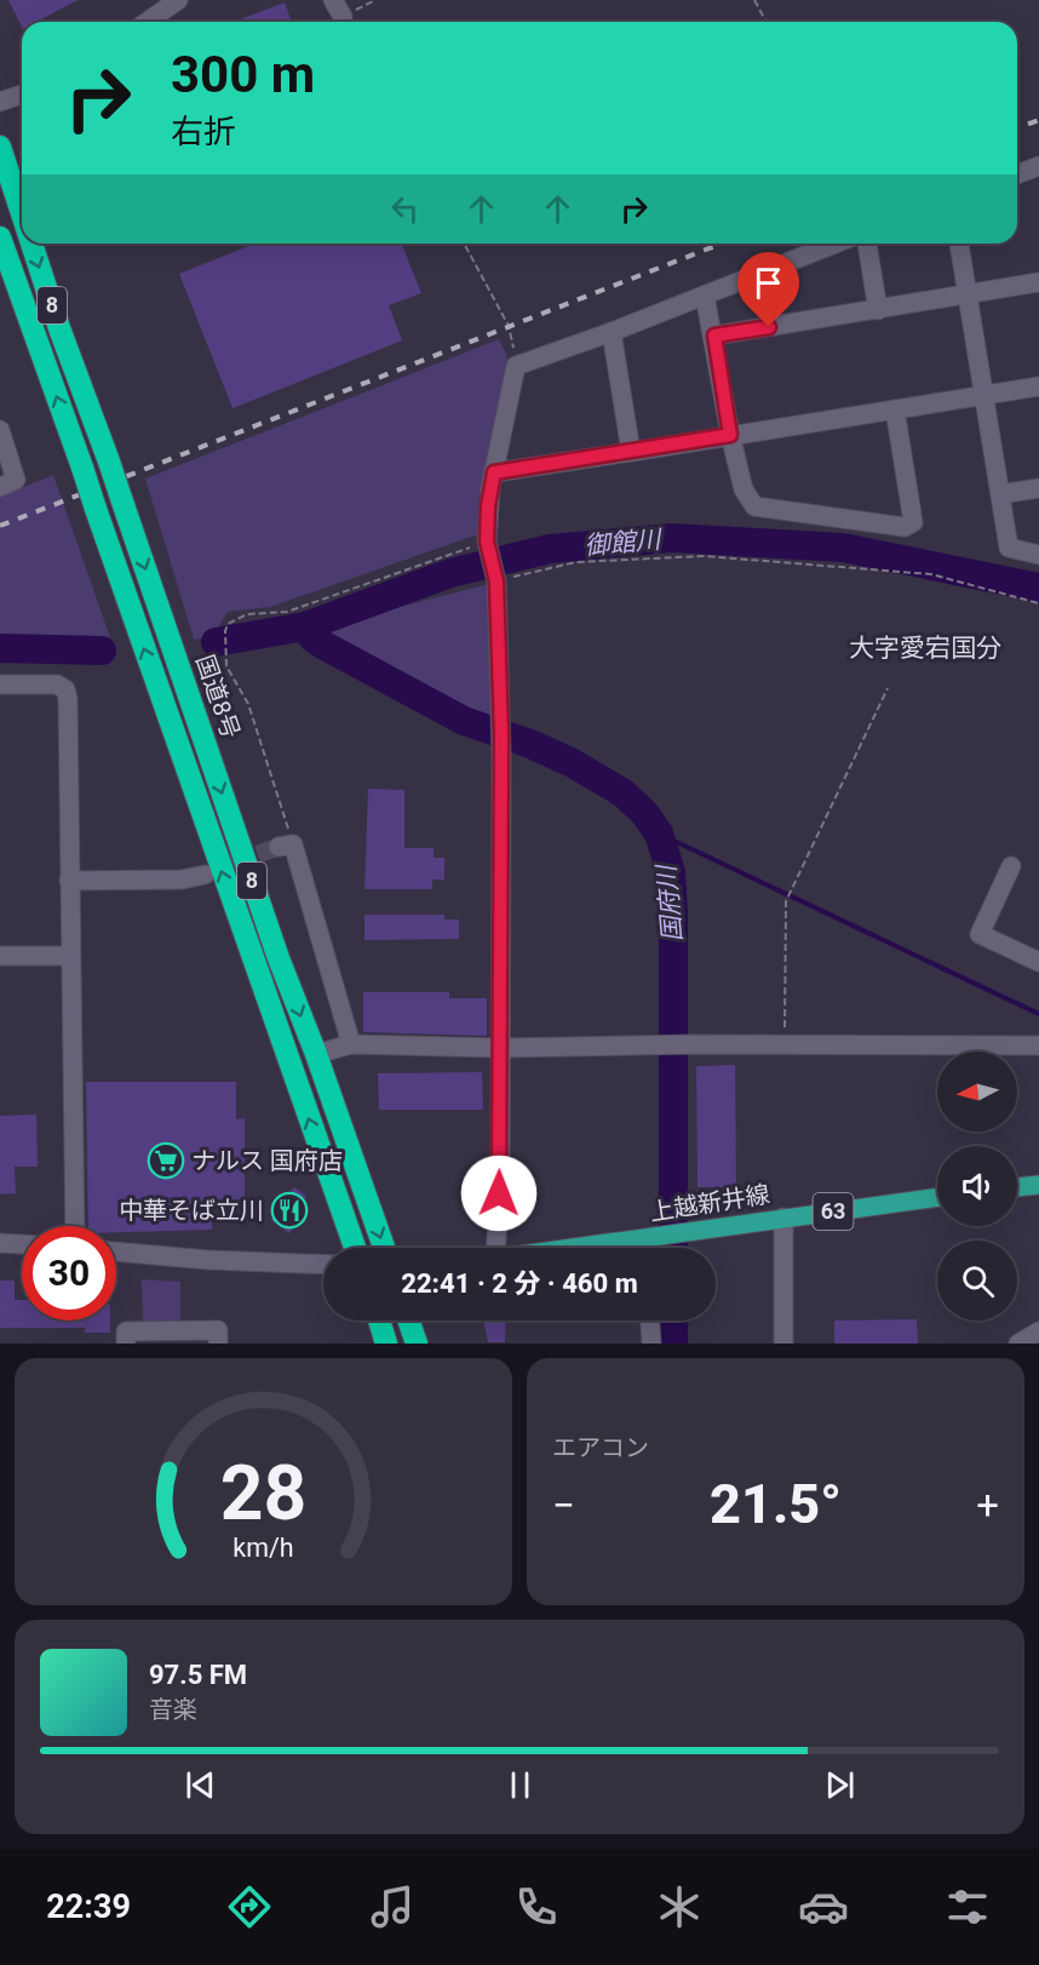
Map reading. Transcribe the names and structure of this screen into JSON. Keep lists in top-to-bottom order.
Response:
{
  "streets": {
    "highway": ["8", "国道8号"],
    "main road": ["上越新井線", "63"]
  },
  "districts": ["大字愛宕国分"],
  "water": ["御館川", "国府川"],
  "places": {
    "supermarket": ["ナルス 国府店"],
    "restaurant": ["中華そば立川"]
  },
  "north": "left",
  "page": {
    "turn": ["300 m", "右折"],
    "limit": "30",
    "trip": "22:41 · 2 分 · 460 m",
    "tile": "エアコン",
    "heat": ["−", "21.5°", "+"],
    "song": ["97.5 FM", "音楽"],
    "tabs": "22:39",
    "gauge": ["28", "km/h"]
  }
}
